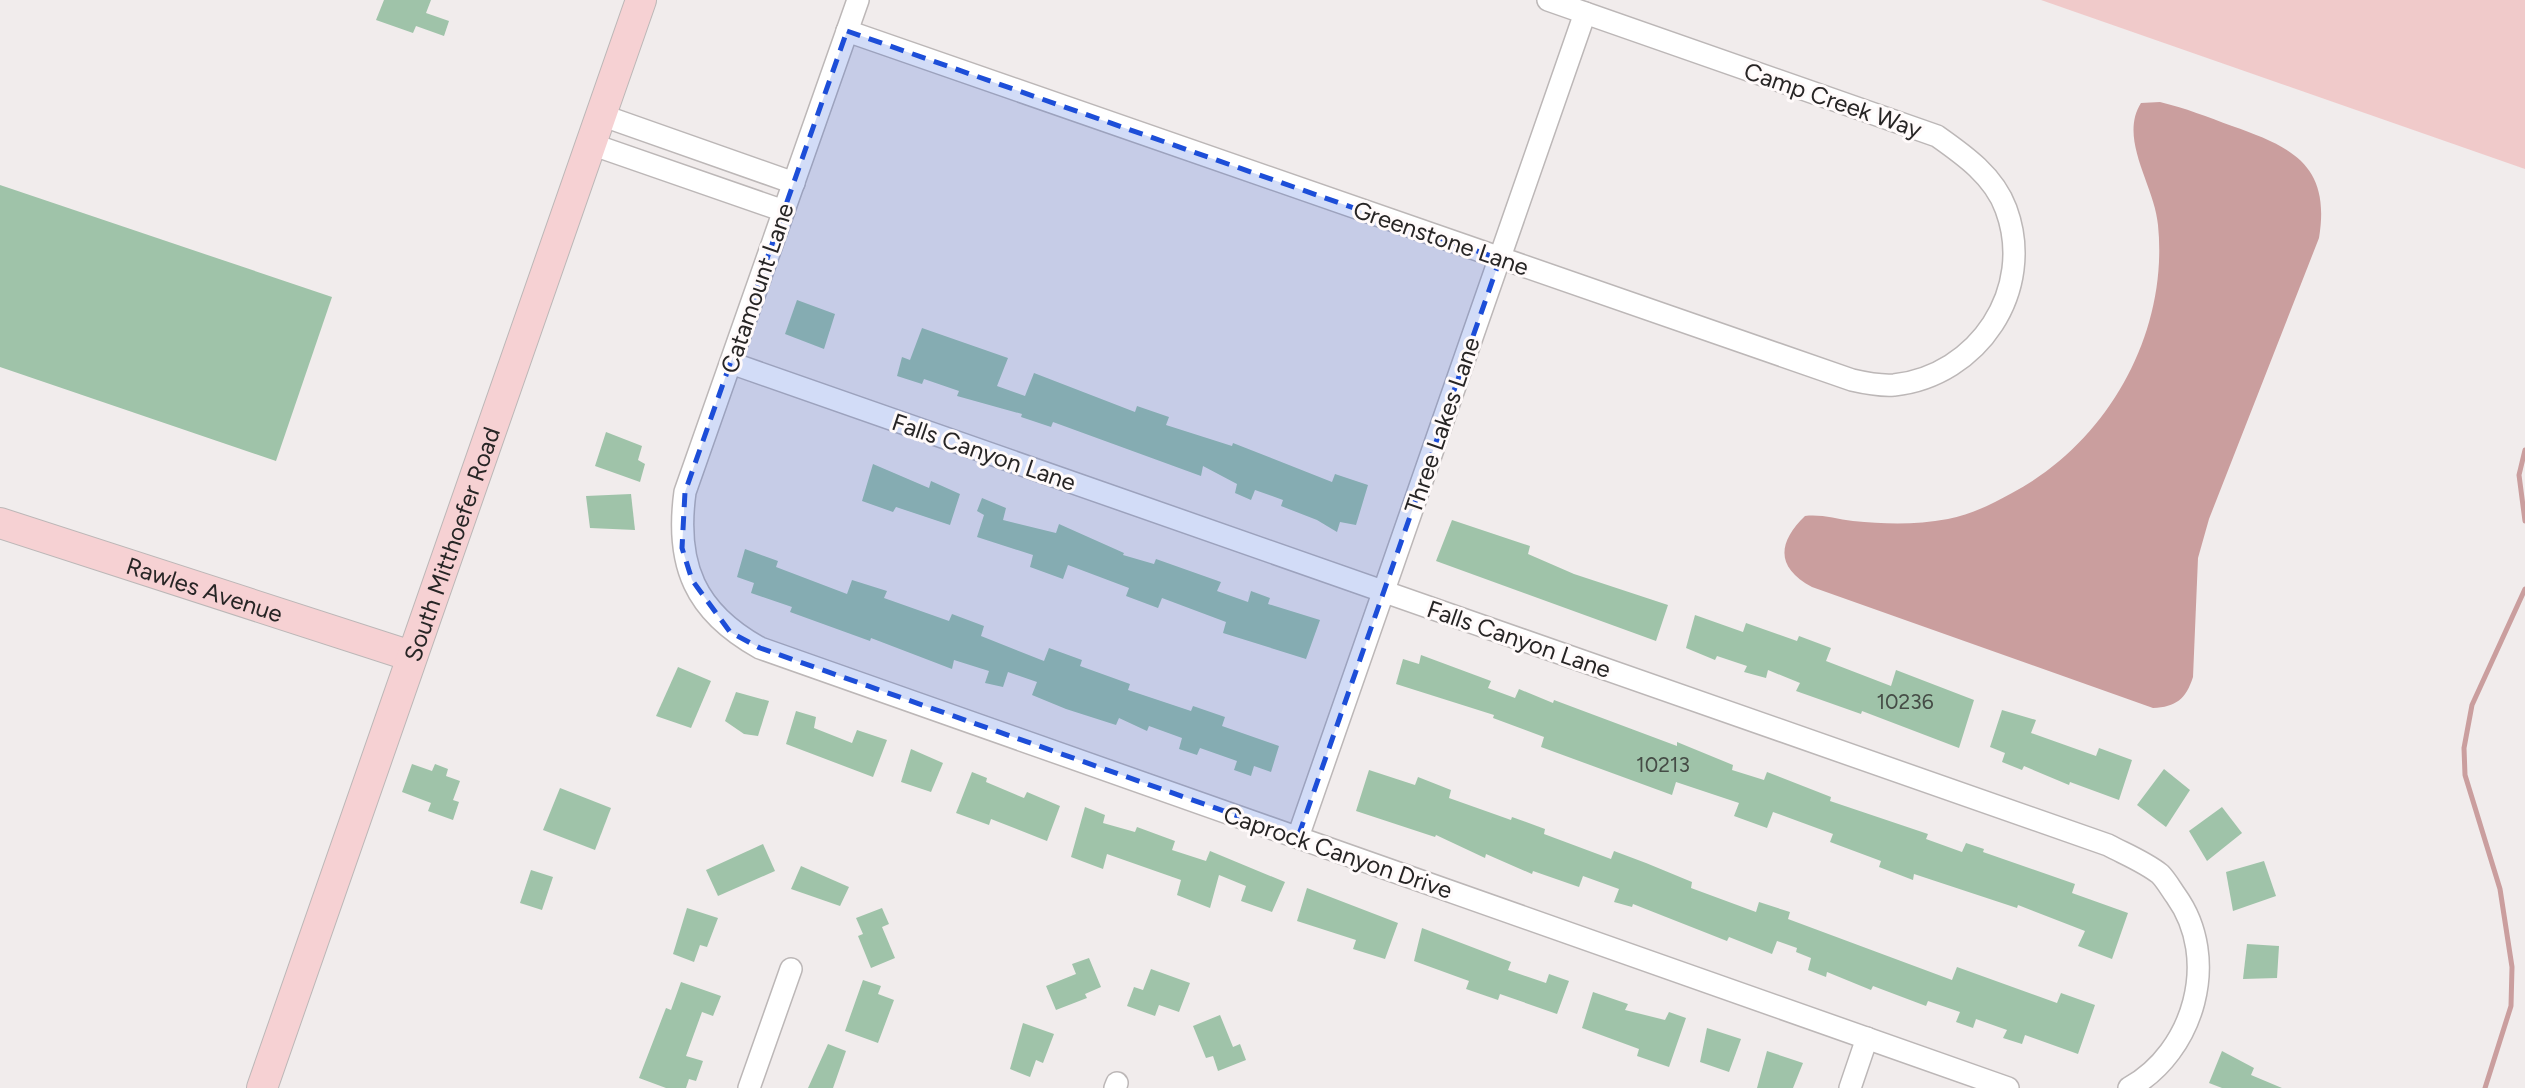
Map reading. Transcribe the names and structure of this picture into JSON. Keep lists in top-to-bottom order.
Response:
{
  "streets": {
    "main road": ["South Mitthoefer Road", "Rawles Avenue"],
    "street": [
      "Camp Creek Way",
      "Greenstone Lane",
      "Catamount Lane",
      "Three Lakes Lane",
      "Falls Canyon Lane",
      "Caprock Canyon Drive"
    ]
  },
  "crossings": [
    ["Camp Creek Way", "Greenstone Lane"],
    ["Camp Creek Way", "Three Lakes Lane"],
    ["Greenstone Lane", "Catamount Lane"],
    ["Greenstone Lane", "Three Lakes Lane"],
    ["Catamount Lane", "Falls Canyon Lane"],
    ["Catamount Lane", "Caprock Canyon Drive"],
    ["Three Lakes Lane", "Falls Canyon Lane"],
    ["Three Lakes Lane", "Caprock Canyon Drive"],
    ["South Mitthoefer Road", "Rawles Avenue"]
  ],
  "house_numbers": ["10236", "10213"]
}
